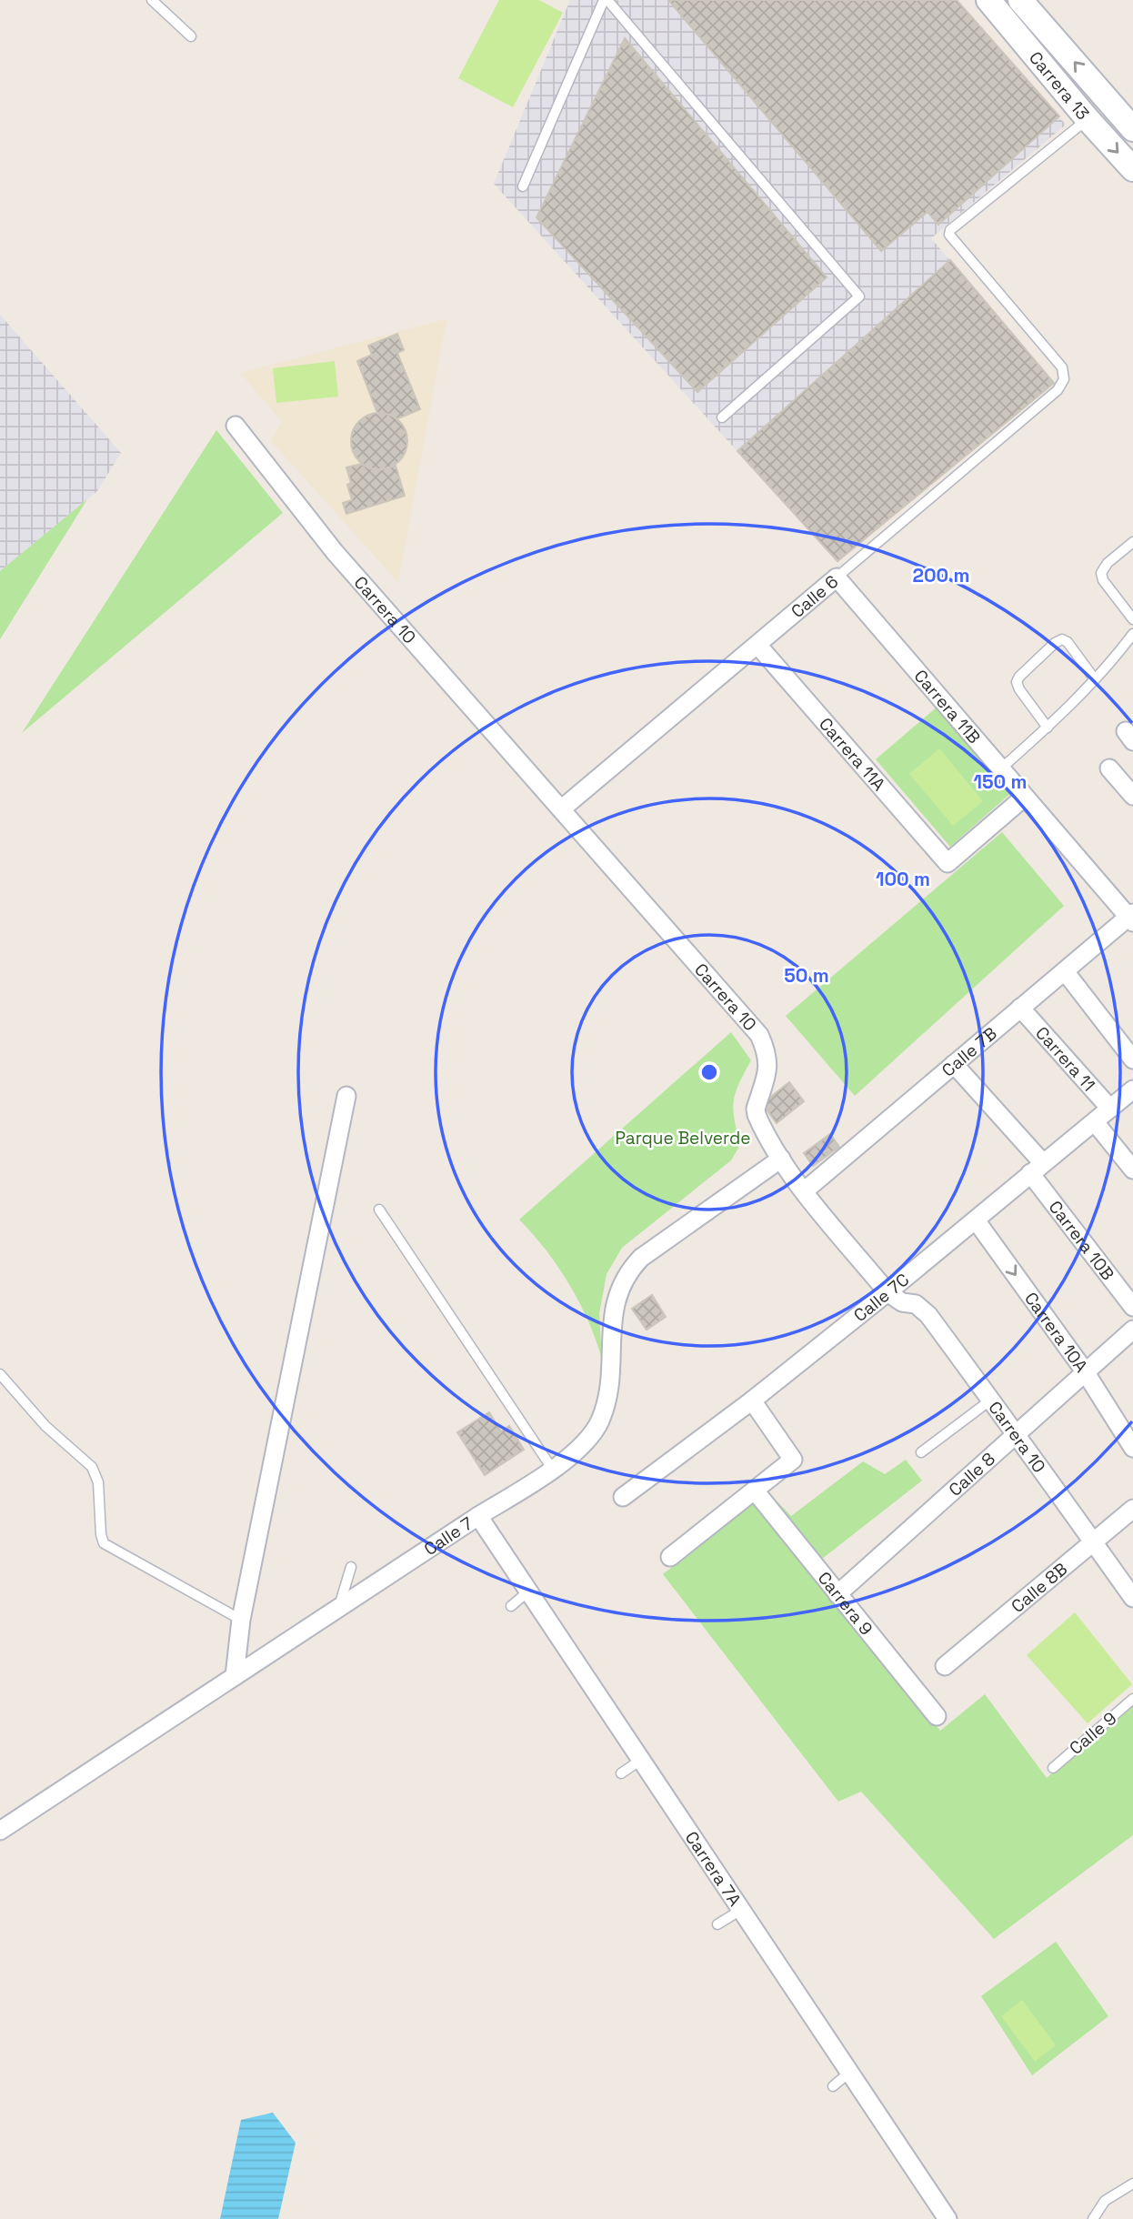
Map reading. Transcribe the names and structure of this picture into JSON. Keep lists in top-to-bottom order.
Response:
{
  "streets": {
    "street": [
      "Carrera 13",
      "Calle 6",
      "Carrera 10",
      "Carrera 11B",
      "Carrera 11A",
      "Calle 7B",
      "Carrera 11",
      "Carrera 10B",
      "Calle 7C",
      "Carrera 10A",
      "Calle 8",
      "Calle 7",
      "Calle 8B",
      "Carrera 9",
      "Carrera 7A"
    ],
    "lane": ["Calle 9"]
  },
  "crossings": [
    ["Carrera 13", "Calle 6"],
    ["Calle 6", "Carrera 10"],
    ["Calle 6", "Carrera 11B"],
    ["Calle 6", "Carrera 11A"],
    ["Carrera 10", "Calle 7B"],
    ["Carrera 10", "Calle 7C"],
    ["Carrera 10", "Calle 8"],
    ["Carrera 10", "Calle 7"],
    ["Carrera 10", "Calle 8B"],
    ["Carrera 11B", "Carrera 11A"],
    ["Carrera 11B", "Calle 7B"],
    ["Calle 7B", "Carrera 11"],
    ["Calle 7B", "Carrera 10B"],
    ["Carrera 11", "Calle 7C"],
    ["Carrera 10B", "Calle 7C"],
    ["Calle 7C", "Carrera 10A"],
    ["Carrera 10A", "Calle 8"],
    ["Calle 8", "Carrera 9"],
    ["Calle 7", "Carrera 7A"]
  ],
  "one_way": ["Carrera 10A"],
  "parks": ["Parque Belverde"],
  "rings": [
    "200 m",
    "150 m",
    "100 m",
    "50 m"
  ]
}
